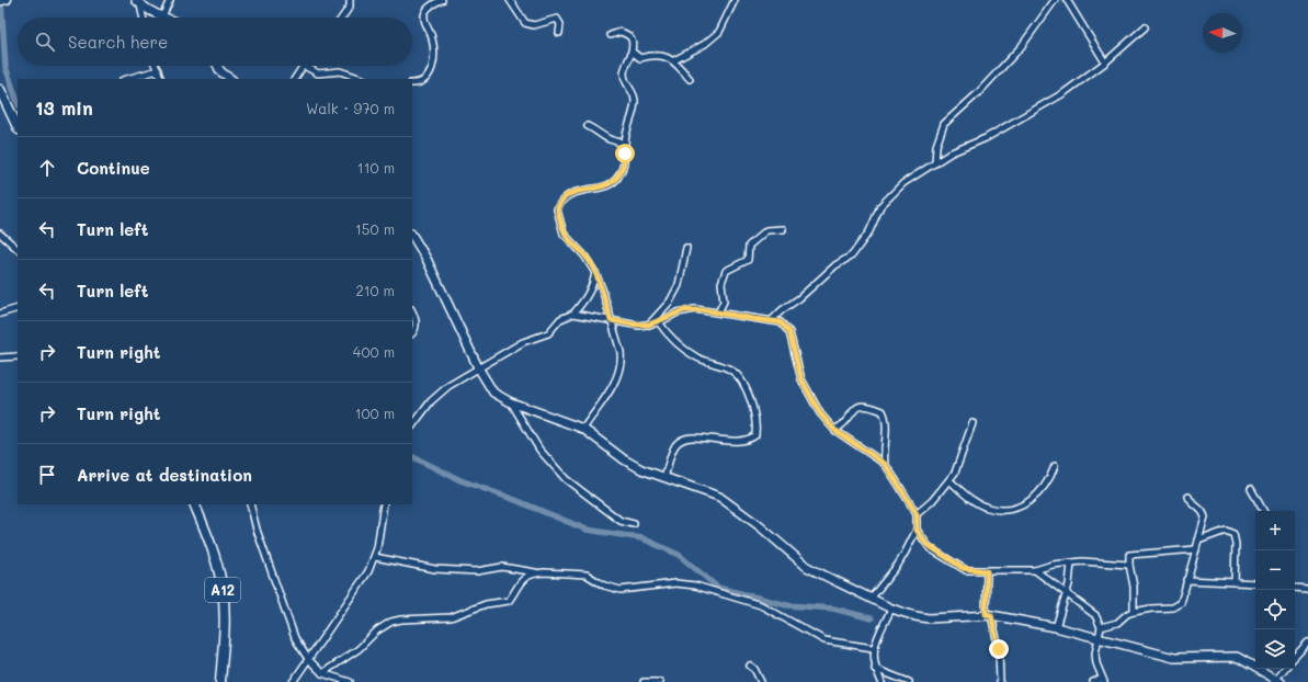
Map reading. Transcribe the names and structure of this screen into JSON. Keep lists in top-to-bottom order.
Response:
{
  "streets": {
    "main road": ["A12"]
  },
  "north": "left",
  "page": {
    "search": "Search here",
    "heading": ["13 min", "Walk · 970 m"],
    "list": [
      ["Continue", "110 m"],
      ["Turn left", "150 m"],
      ["Turn left", "210 m"],
      ["Turn right", "400 m"],
      ["Turn right", "100 m"],
      "Arrive at destination"
    ],
    "map_buttons": ["+", "−"]
  }
}
